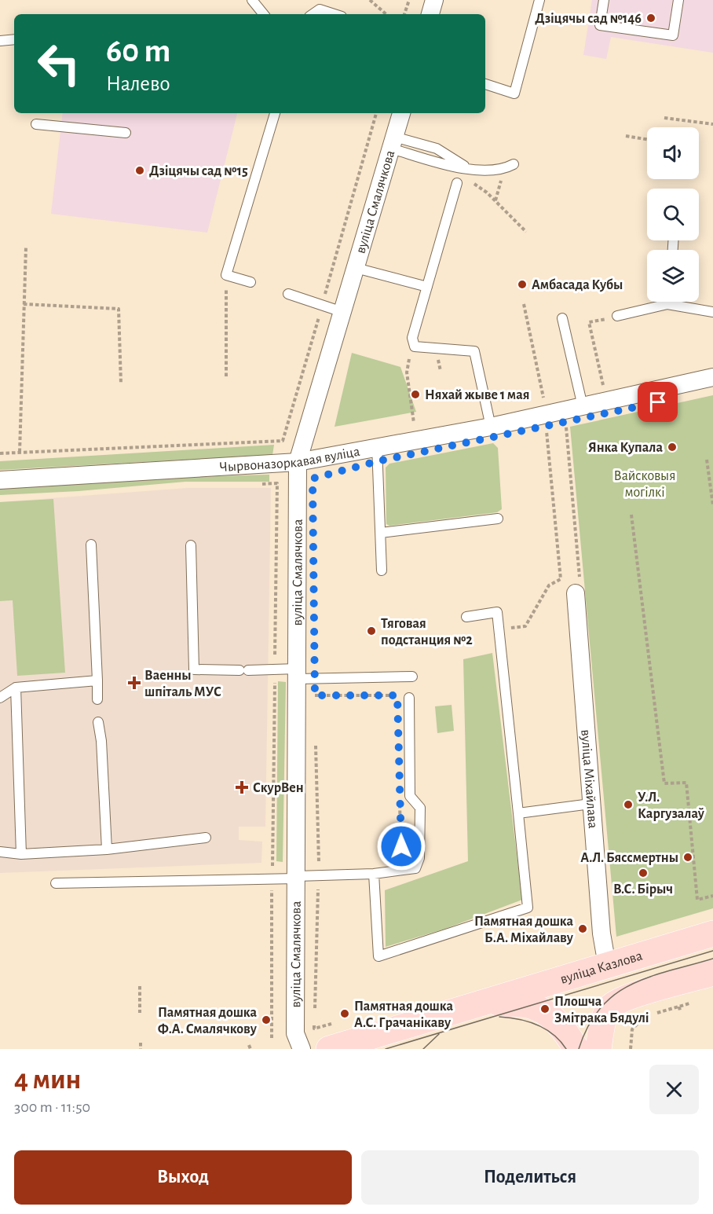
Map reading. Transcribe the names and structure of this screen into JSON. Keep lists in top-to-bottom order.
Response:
{
  "streets": {
    "main road": ["вуліца Казлова"],
    "street": ["вуліца Смалячкова", "Чырвоназоркавая вуліца", "вуліца Міхайлава"]
  },
  "crossings": [
    ["вуліца Смалячкова", "Чырвоназоркавая вуліца"],
    ["вуліца Міхайлава", "вуліца Казлова"]
  ],
  "parks": ["Вайсковыя могілкі"],
  "places": {
    "other": [
      "Дзіцячы сад №146",
      "Дзіцячы сад №15",
      "Амбасада Кубы",
      "Няхай жыве 1 мая",
      "Янка Купала",
      "Тяговая подстанция №2",
      "У.Л. Каргузалаў",
      "А.Л. Бяссмертны",
      "В.С. Бірыч",
      "Памятная дошка Б.А. Міхайлаву",
      "Плошча Змітрака Бядулі",
      "Памятная дошка А.С. Грачанікаву",
      "Памятная дошка Ф.А. Смалячкову"
    ],
    "health": ["Ваенны шпіталь МУС", "СкурВен"]
  },
  "page": {
    "turn": ["60 m", "Налево"],
    "heading": ["4 мин", "300 m · 11:50"],
    "buttons": ["Выход", "Поделиться"]
  }
}
